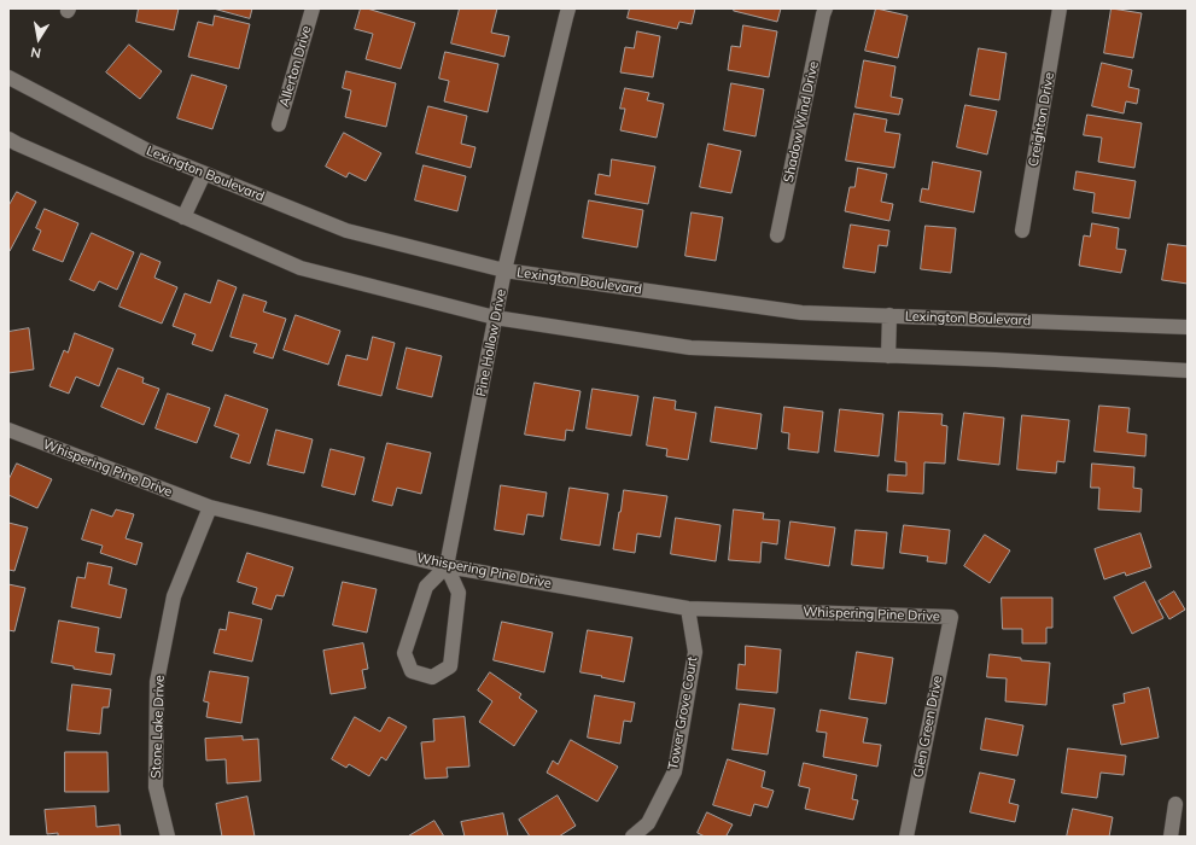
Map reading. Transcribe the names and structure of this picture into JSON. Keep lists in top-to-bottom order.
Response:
{
  "streets": {
    "street": [
      "Allerton Drive",
      "Creighton Drive",
      "Shadow Wind Drive",
      "Lexington Boulevard",
      "Pine Hollow Drive",
      "Whispering Pine Drive",
      "Tower Grove Court",
      "Stone Lake Drive",
      "Glen Green Drive"
    ]
  },
  "crossings": [
    ["Lexington Boulevard", "Pine Hollow Drive"],
    ["Pine Hollow Drive", "Whispering Pine Drive"],
    ["Whispering Pine Drive", "Tower Grove Court"],
    ["Whispering Pine Drive", "Stone Lake Drive"],
    ["Whispering Pine Drive", "Glen Green Drive"]
  ],
  "north": "bottom"
}
